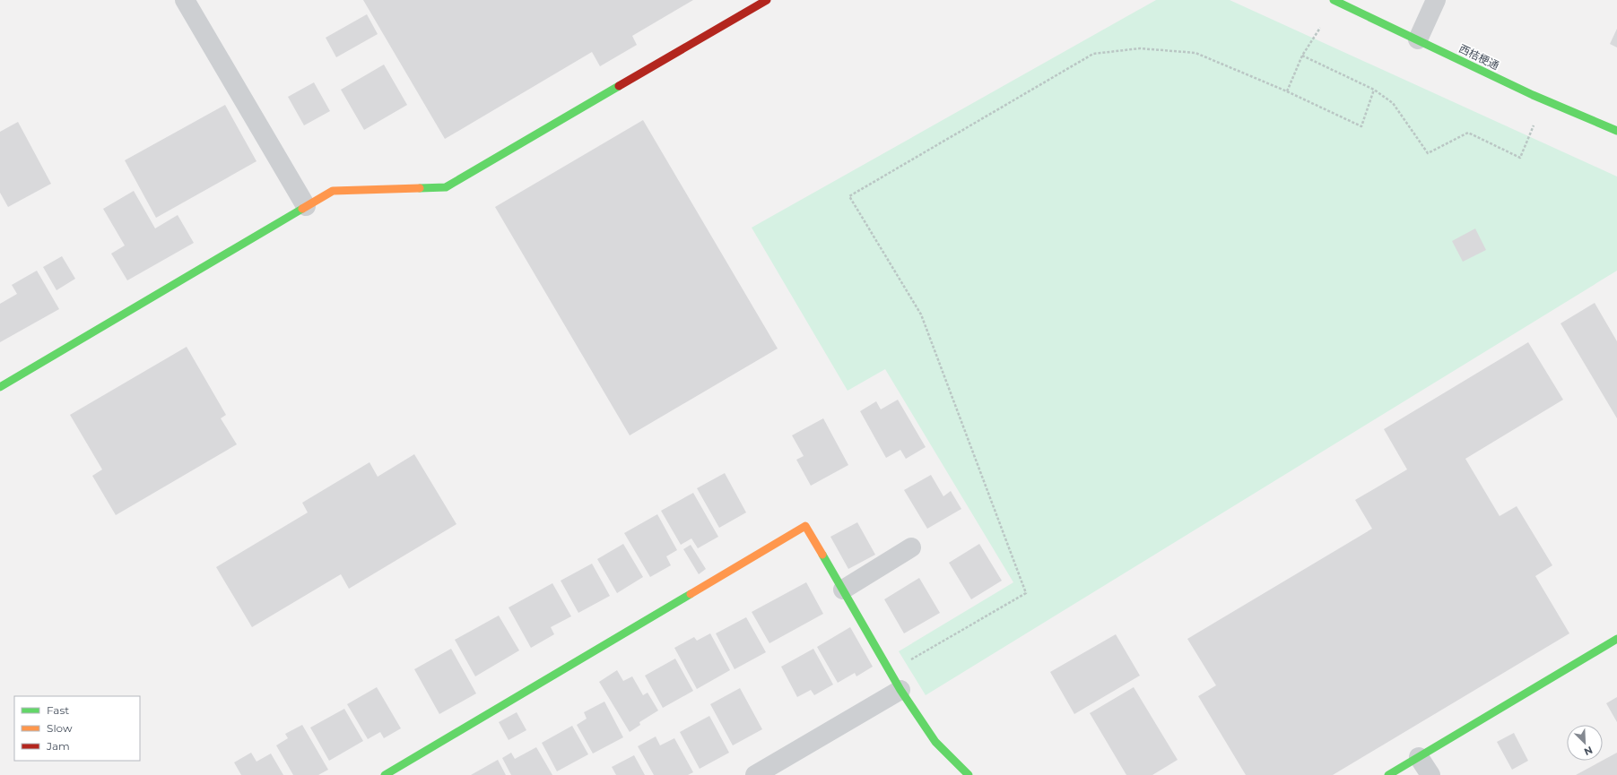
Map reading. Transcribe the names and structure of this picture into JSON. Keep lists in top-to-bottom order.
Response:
{
  "streets": {
    "street": ["西桔梗通"]
  },
  "legend": ["Fast", "Slow", "Jam"],
  "north": "bottom right"
}
